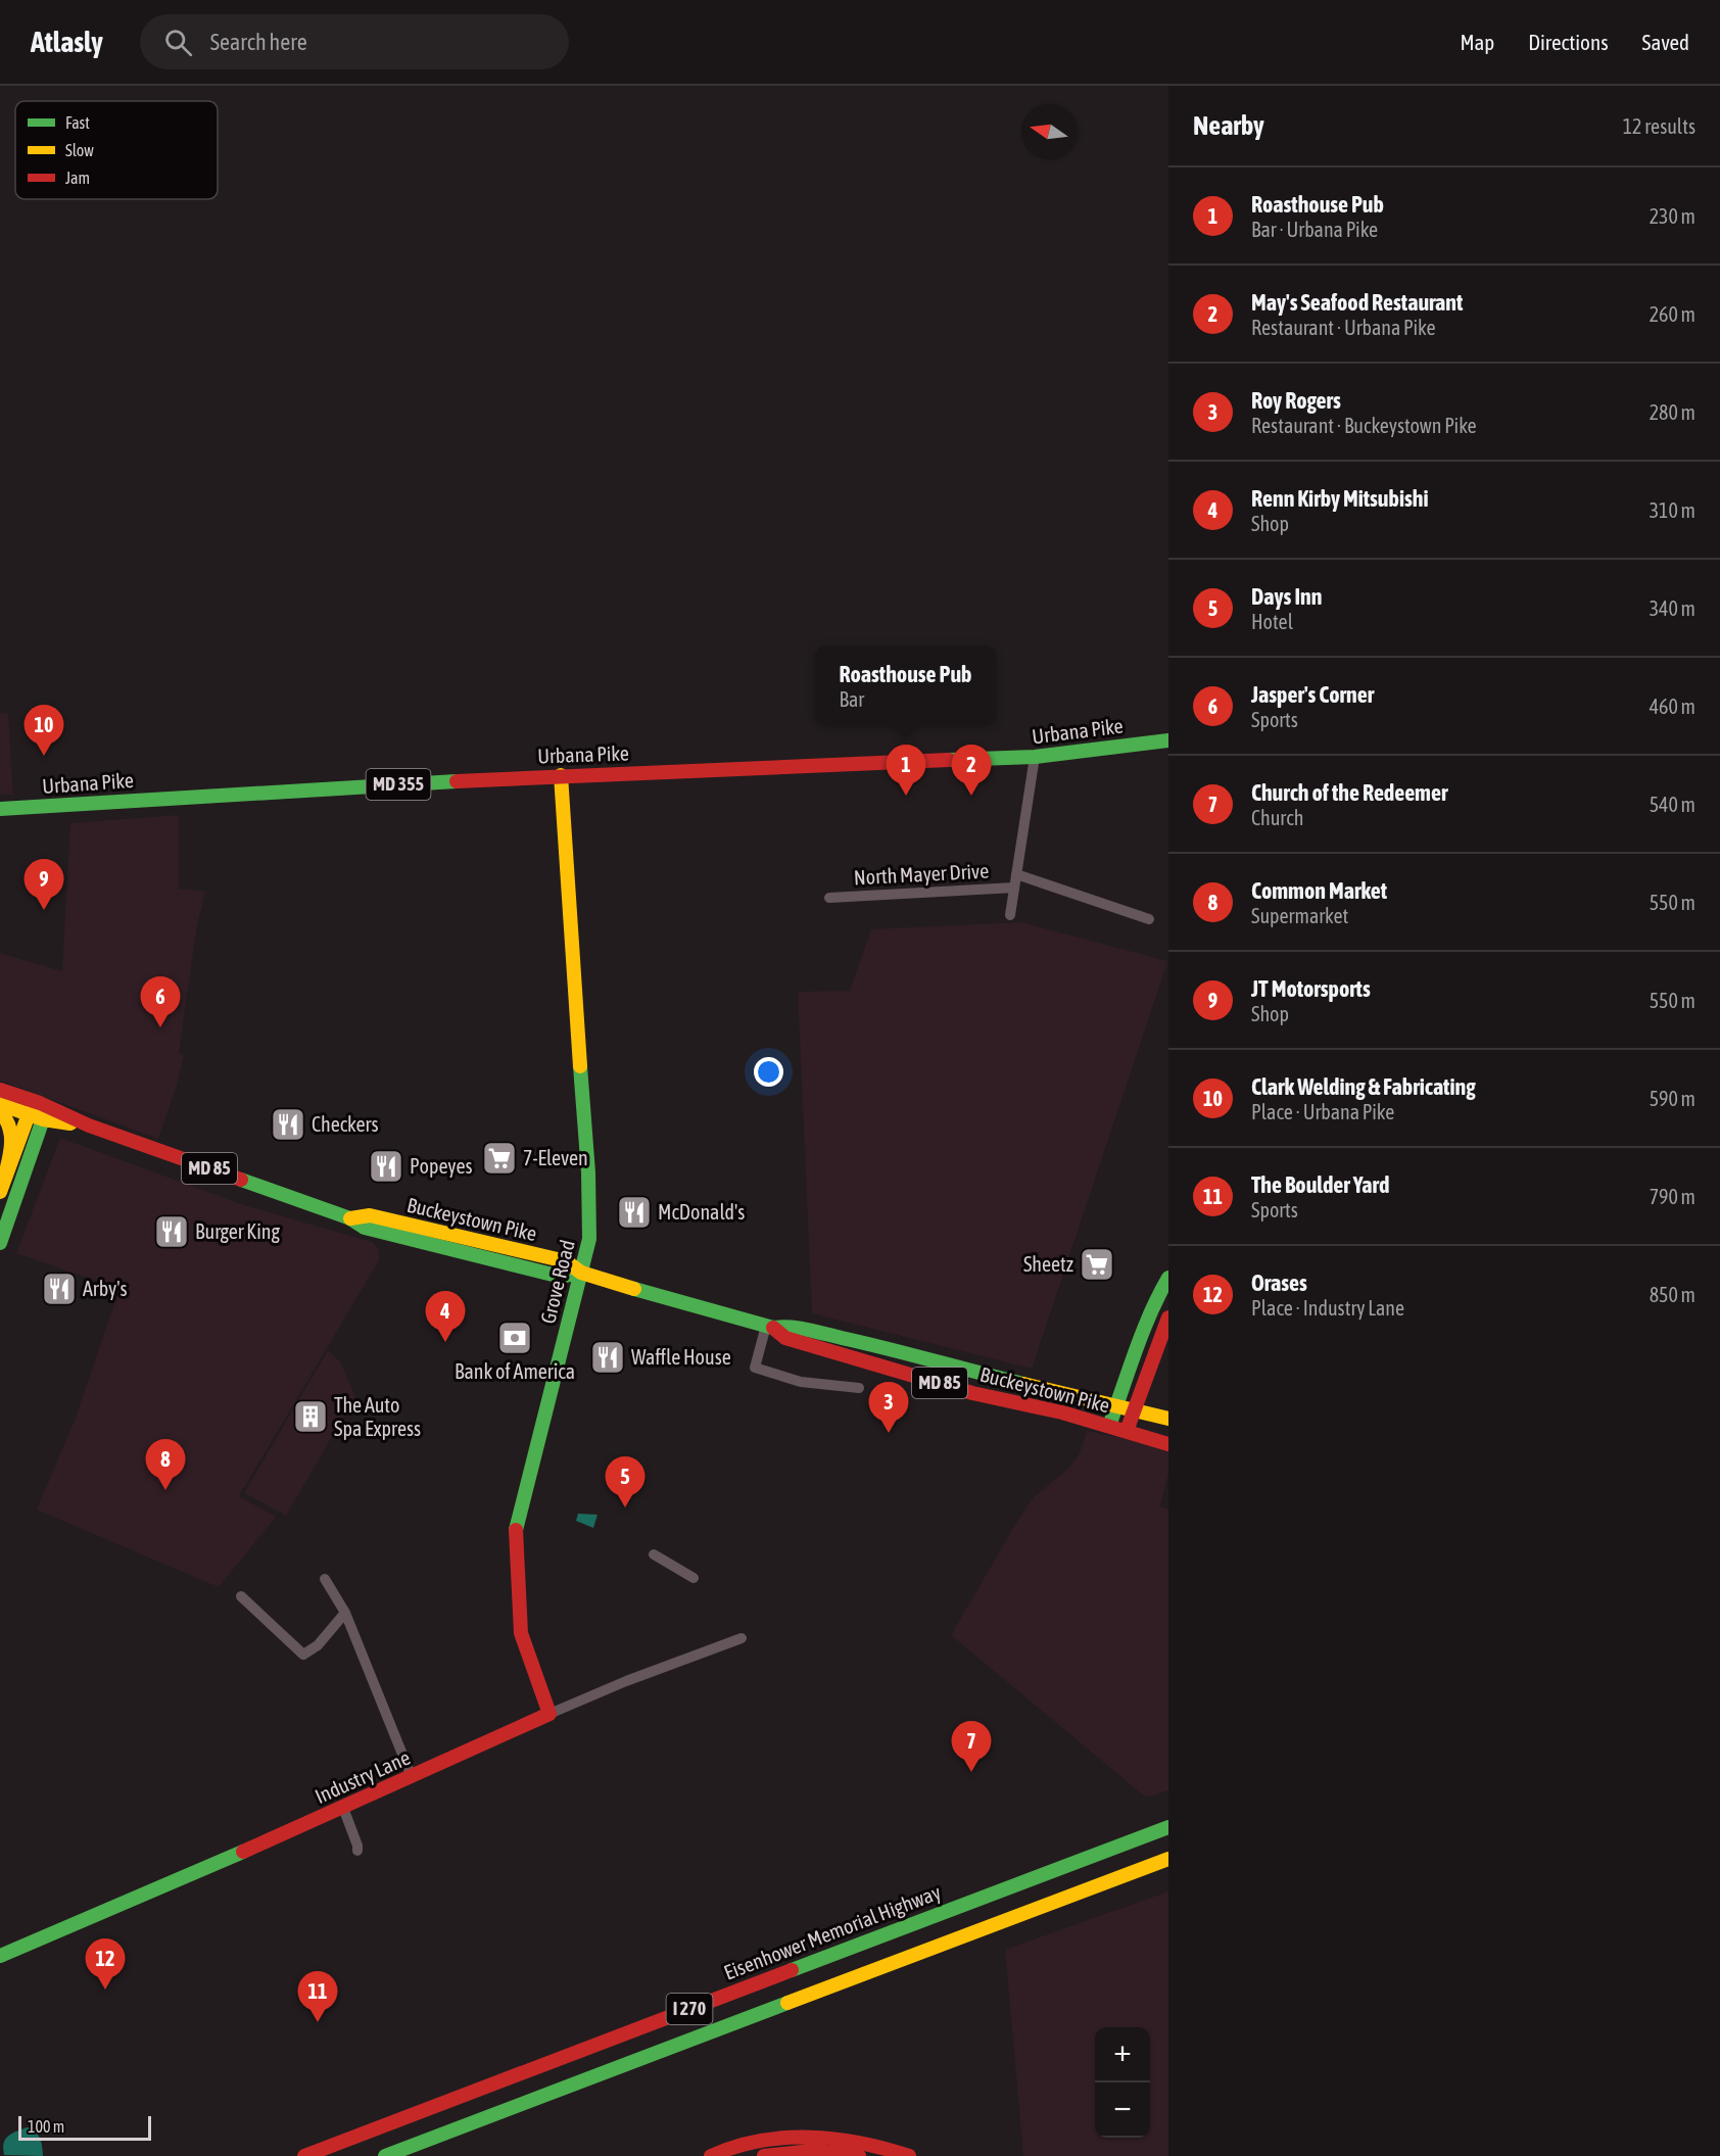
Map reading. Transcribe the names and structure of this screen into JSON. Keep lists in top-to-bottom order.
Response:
{
  "streets": {
    "main road": [
      "Urbana Pike",
      "MD 355",
      "MD 85",
      "Buckeystown Pike",
      "Grove Road",
      "Industry Lane",
      "Eisenhower Memorial Highway",
      "I 270"
    ],
    "street": ["North Mayer Drive"]
  },
  "crossings": [
    ["Urbana Pike", "Grove Road"],
    ["Buckeystown Pike", "Grove Road"],
    ["Grove Road", "Industry Lane"]
  ],
  "places": {
    "restaurant": [
      "Checkers",
      "Popeyes",
      "McDonald's",
      "Burger King",
      "Arby's",
      "Waffle House"
    ],
    "supermarket": ["7-Eleven", "Sheetz"],
    "bank": ["Bank of America"],
    "building": ["The Auto Spa Express"]
  },
  "legend": ["Fast", "Slow", "Jam"],
  "scale_bar": "100 m",
  "north": "left",
  "page": {
    "header": "Atlasly",
    "search": "Search here",
    "nav": ["Map", "Directions", "Saved"],
    "heading": ["Nearby", "12 results"],
    "list": [
      {
        "mark": "1",
        "name": "Roasthouse Pub",
        "note": "Bar · Urbana Pike",
        "value": "230 m"
      },
      {
        "mark": "2",
        "name": "May's Seafood Restaurant",
        "note": "Restaurant · Urbana Pike",
        "value": "260 m"
      },
      {
        "mark": "3",
        "name": "Roy Rogers",
        "note": "Restaurant · Buckeystown Pike",
        "value": "280 m"
      },
      {
        "mark": "4",
        "name": "Renn Kirby Mitsubishi",
        "note": "Shop",
        "value": "310 m"
      },
      {
        "mark": "5",
        "name": "Days Inn",
        "note": "Hotel",
        "value": "340 m"
      },
      {
        "mark": "6",
        "name": "Jasper's Corner",
        "note": "Sports",
        "value": "460 m"
      },
      {
        "mark": "7",
        "name": "Church of the Redeemer",
        "note": "Church",
        "value": "540 m"
      },
      {
        "mark": "8",
        "name": "Common Market",
        "note": "Supermarket",
        "value": "550 m"
      },
      {
        "mark": "9",
        "name": "JT Motorsports",
        "note": "Shop",
        "value": "550 m"
      },
      {
        "mark": "10",
        "name": "Clark Welding & Fabricating",
        "note": "Place · Urbana Pike",
        "value": "590 m"
      },
      {
        "mark": "11",
        "name": "The Boulder Yard",
        "note": "Sports",
        "value": "790 m"
      },
      {
        "mark": "12",
        "name": "Orases",
        "note": "Place · Industry Lane",
        "value": "850 m"
      }
    ],
    "popup": ["Roasthouse Pub", "Bar"],
    "pins": [
      "10",
      "1",
      "2",
      "9",
      "6",
      "4",
      "3",
      "8",
      "5",
      "7",
      "12",
      "11"
    ],
    "map_buttons": ["+", "−"],
    "scale": "100 m"
  }
}
